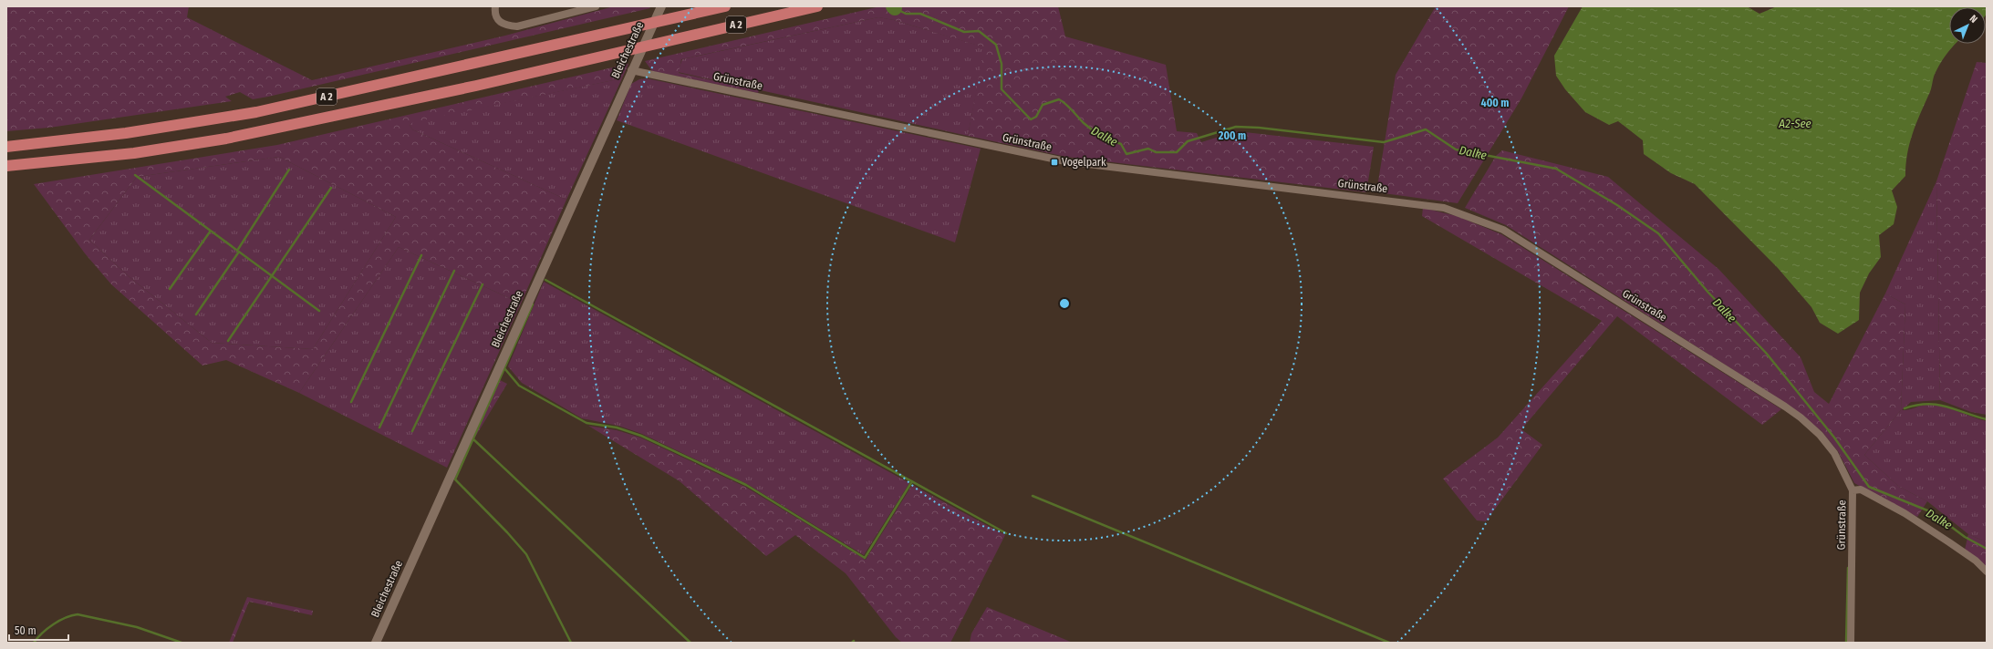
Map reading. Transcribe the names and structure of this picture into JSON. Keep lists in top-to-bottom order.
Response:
{
  "streets": {
    "highway": ["A 2"],
    "street": ["Bleichestraße", "Grünstraße"]
  },
  "crossings": [
    ["Bleichestraße", "Grünstraße"]
  ],
  "water": ["A2-See", "Dalke"],
  "places": {
    "transit": ["Vogelpark"]
  },
  "scale_bar": "50 m",
  "north": "top right",
  "rings": ["400 m", "200 m"]
}
